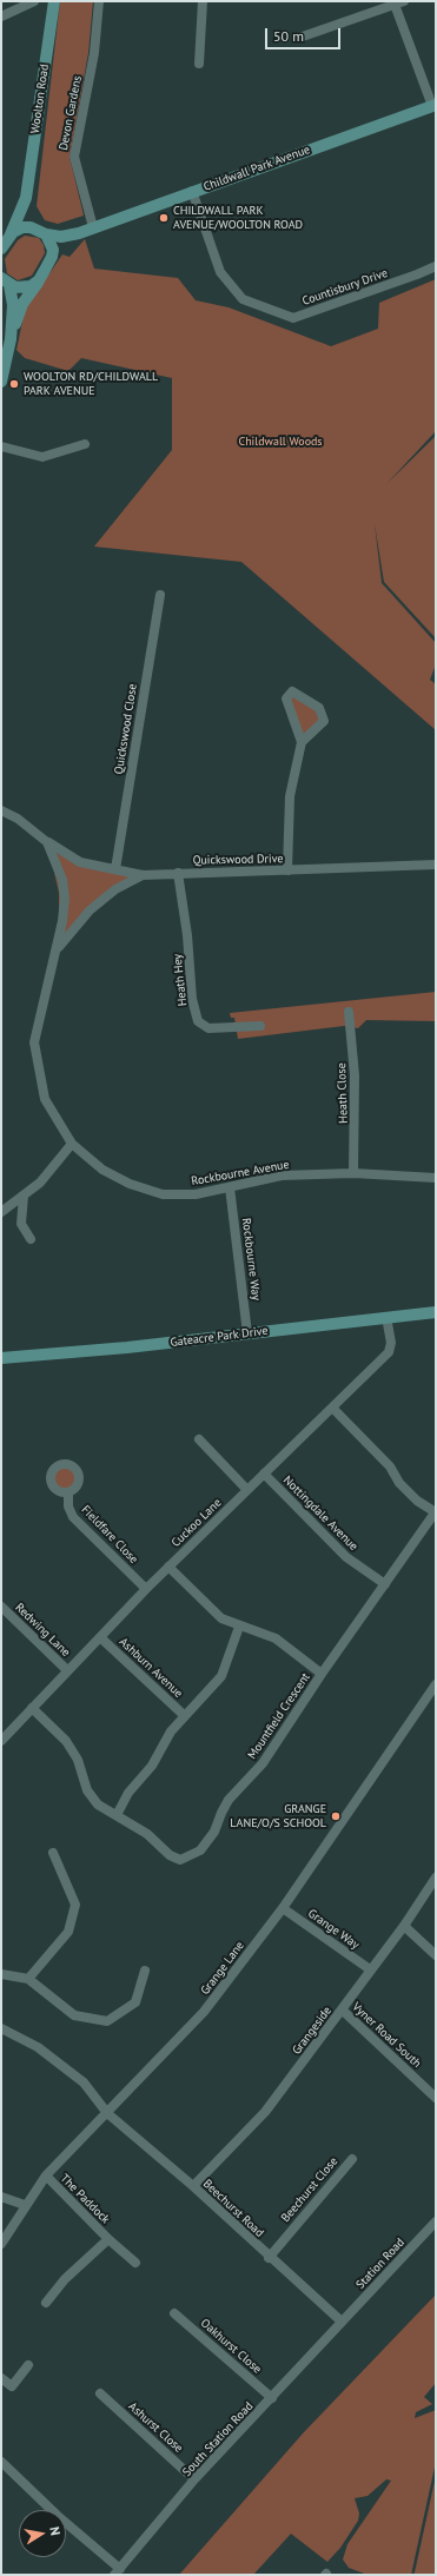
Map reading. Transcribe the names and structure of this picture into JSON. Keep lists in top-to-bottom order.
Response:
{
  "streets": {
    "street": [
      "Woolton Road",
      "Devon Gardens",
      "Childwall Park Avenue",
      "Countisbury Drive",
      "Quickswood Close",
      "Quickswood Drive",
      "Heath Hey",
      "Heath Close",
      "Rockbourne Avenue",
      "Rockbourne Way",
      "Gateacre Park Drive",
      "Nottingdale Avenue",
      "Cuckoo Lane",
      "Fieldfare Close",
      "Redwing Lane",
      "Ashburn Avenue",
      "Mountfield Crescent",
      "Grange Way",
      "Grange Lane",
      "Grangeside",
      "Vyner Road South",
      "Beechurst Close",
      "The Paddock",
      "Beechurst Road",
      "Station Road",
      "Oakhurst Close",
      "Ashurst Close",
      "South Station Road"
    ]
  },
  "crossings": [
    ["Woolton Road", "Childwall Park Avenue"],
    ["Devon Gardens", "Childwall Park Avenue"],
    ["Childwall Park Avenue", "Countisbury Drive"],
    ["Quickswood Close", "Quickswood Drive"],
    ["Quickswood Drive", "Heath Hey"],
    ["Quickswood Drive", "Rockbourne Avenue"],
    ["Heath Close", "Rockbourne Avenue"],
    ["Rockbourne Avenue", "Rockbourne Way"],
    ["Rockbourne Way", "Gateacre Park Drive"],
    ["Gateacre Park Drive", "Cuckoo Lane"],
    ["Nottingdale Avenue", "Cuckoo Lane"],
    ["Nottingdale Avenue", "Mountfield Crescent"],
    ["Cuckoo Lane", "Fieldfare Close"],
    ["Cuckoo Lane", "Redwing Lane"],
    ["Cuckoo Lane", "Ashburn Avenue"],
    ["Cuckoo Lane", "Mountfield Crescent"],
    ["Grange Way", "Grange Lane"],
    ["Grange Way", "Grangeside"],
    ["Grange Lane", "The Paddock"],
    ["Grange Lane", "Beechurst Road"],
    ["Grangeside", "Vyner Road South"],
    ["Grangeside", "Beechurst Road"],
    ["Beechurst Close", "Beechurst Road"],
    ["Beechurst Road", "Station Road"],
    ["Beechurst Road", "South Station Road"],
    ["Station Road", "South Station Road"],
    ["Oakhurst Close", "South Station Road"],
    ["Ashurst Close", "South Station Road"]
  ],
  "parks": ["Childwall Woods"],
  "places": ["CHILDWALL PARK AVENUE/WOOLTON ROAD", "WOOLTON RD/CHILDWALL PARK AVENUE", "GRANGE LANE/O/S SCHOOL"],
  "scale_bar": "50 m",
  "north": "right"
}
